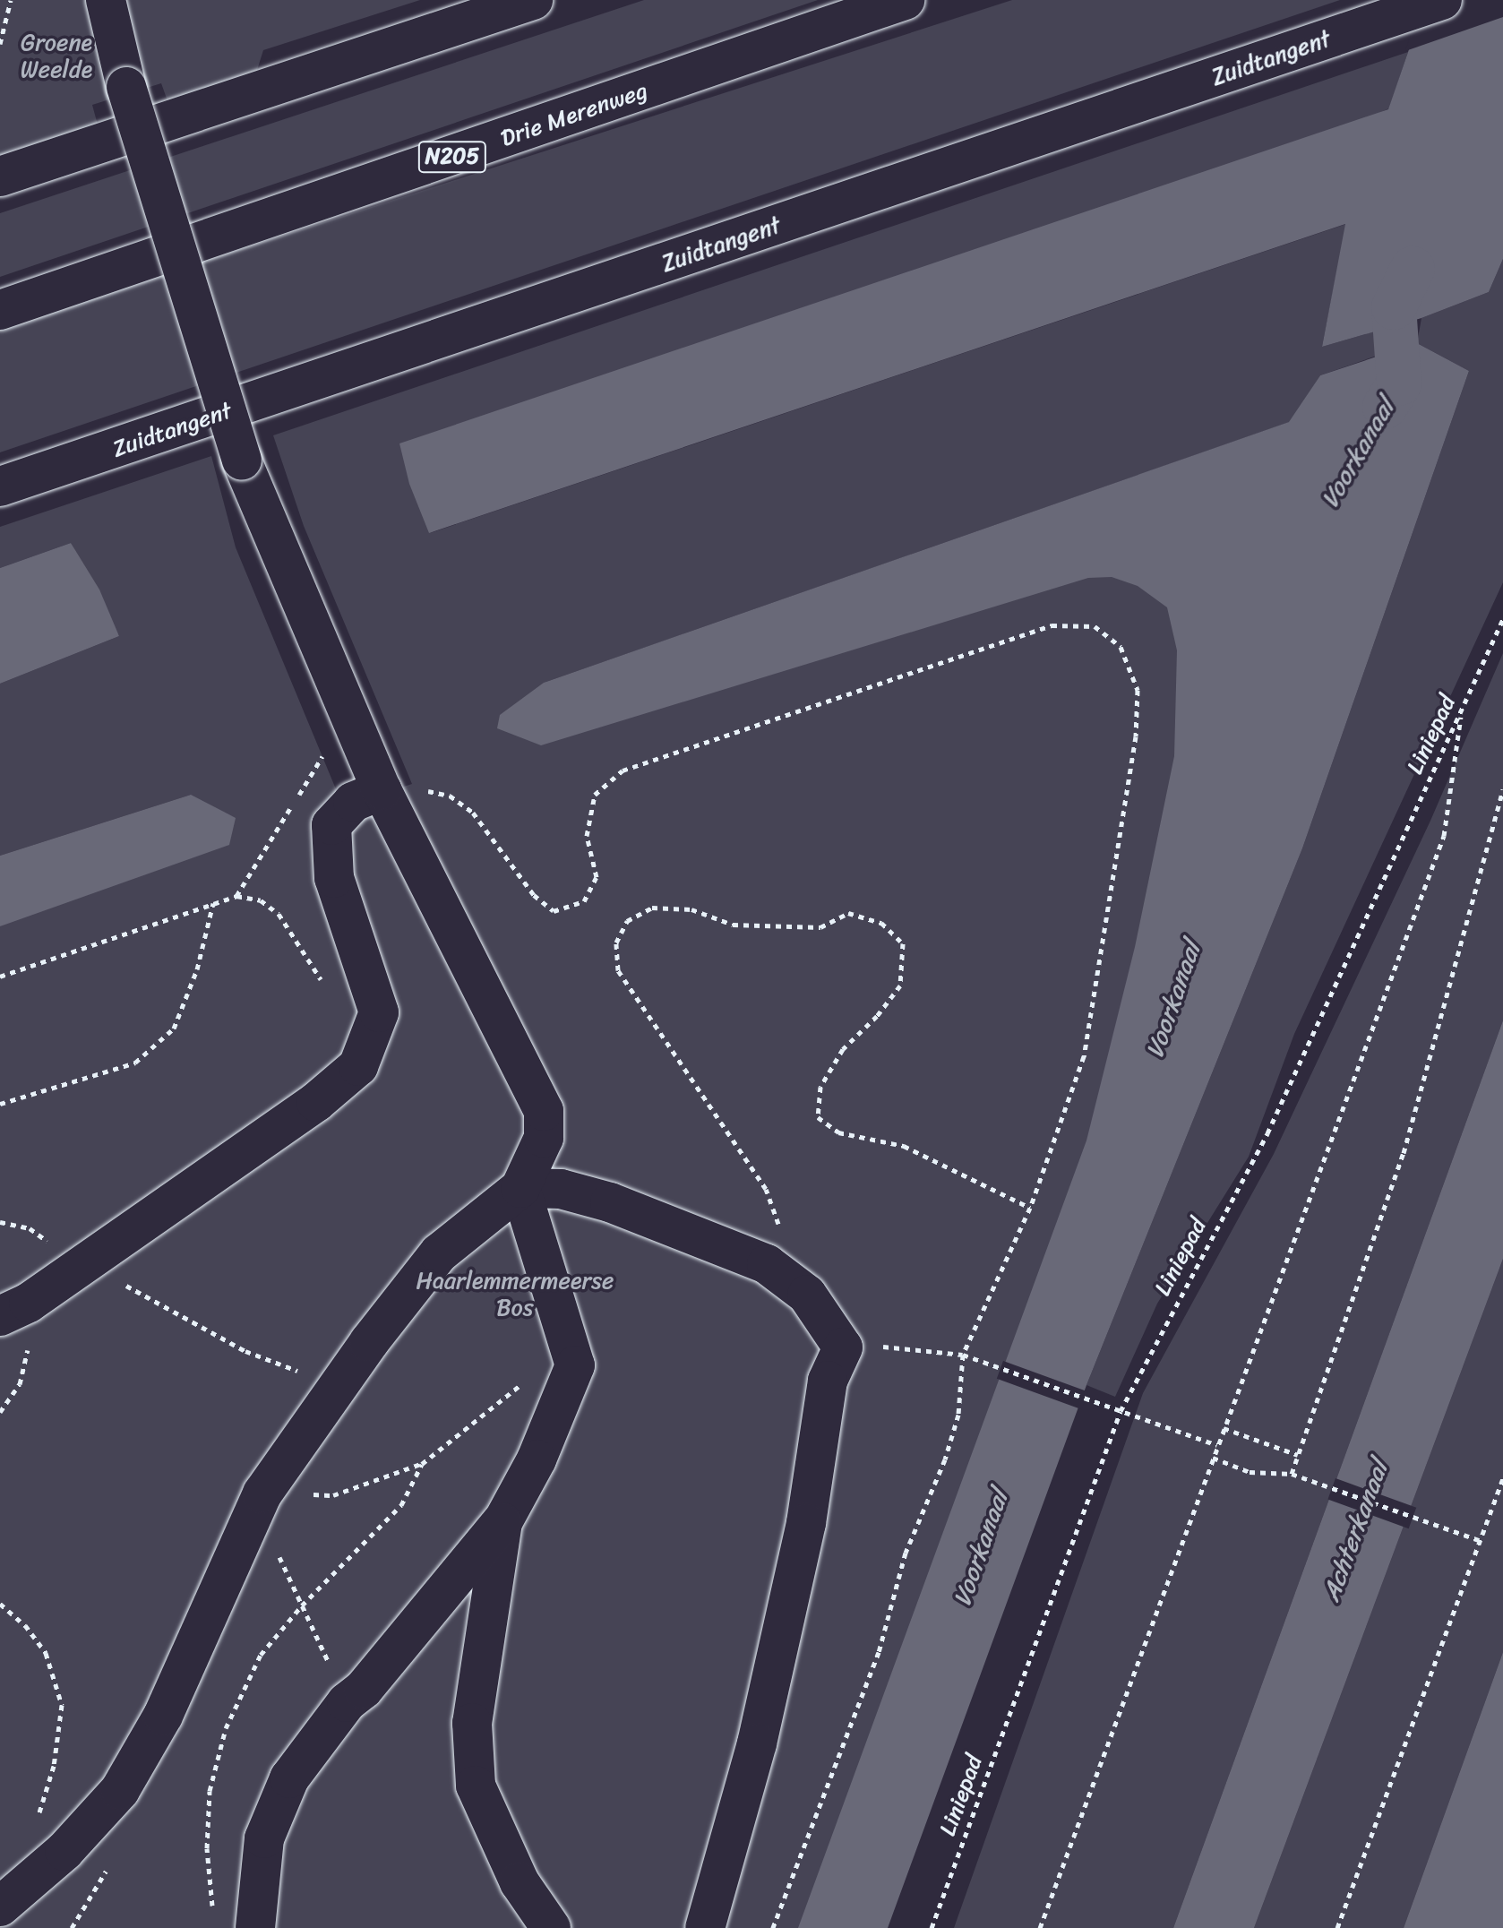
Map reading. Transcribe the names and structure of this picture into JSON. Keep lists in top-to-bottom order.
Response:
{
  "streets": {
    "main road": ["Zuidtangent", "Drie Merenweg", "N205"],
    "path": ["Liniepad"]
  },
  "water": ["Voorkanaal", "Achterkanaal"],
  "parks": ["Groene Weelde", "Haarlemmermeerse Bos"]
}
